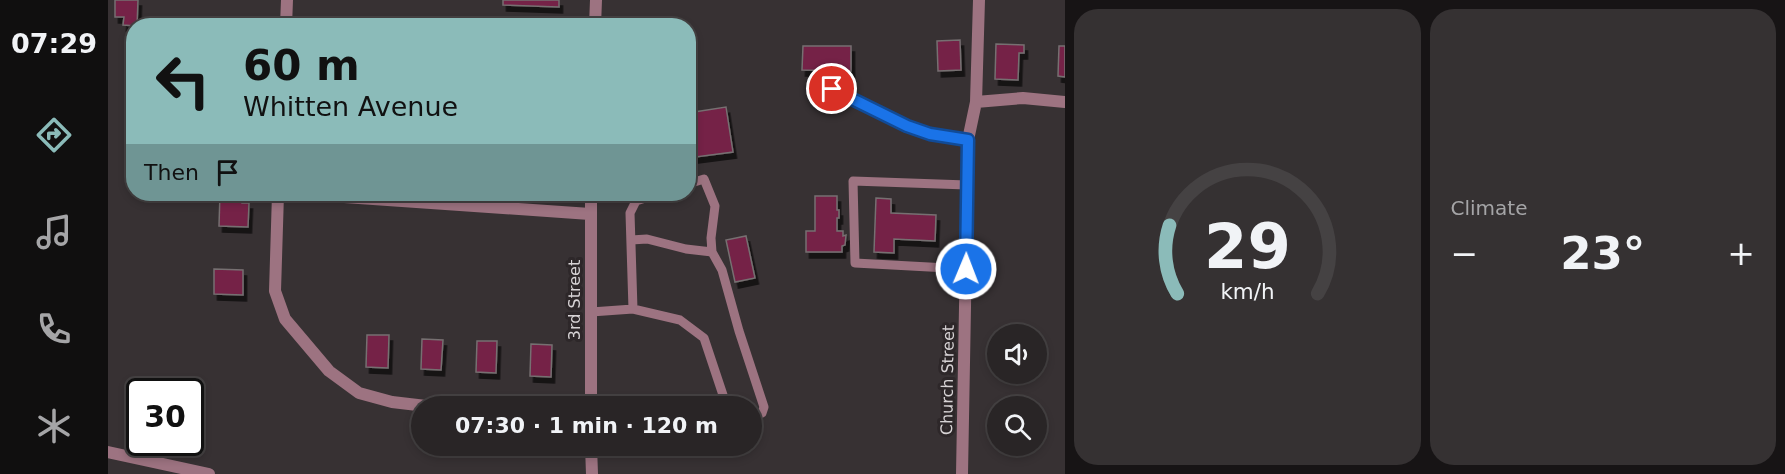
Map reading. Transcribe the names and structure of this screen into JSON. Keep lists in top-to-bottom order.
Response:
{
  "streets": {
    "street": ["3rd Street", "Church Street"]
  },
  "page": {
    "tabs": "07:29",
    "tile": "Climate",
    "turn": ["60 m", "Whitten Avenue"],
    "then": "Then",
    "heat": ["−", "23°", "+"],
    "limit": "30",
    "trip": "07:30 · 1 min · 120 m",
    "gauge": ["29", "km/h"]
  }
}
